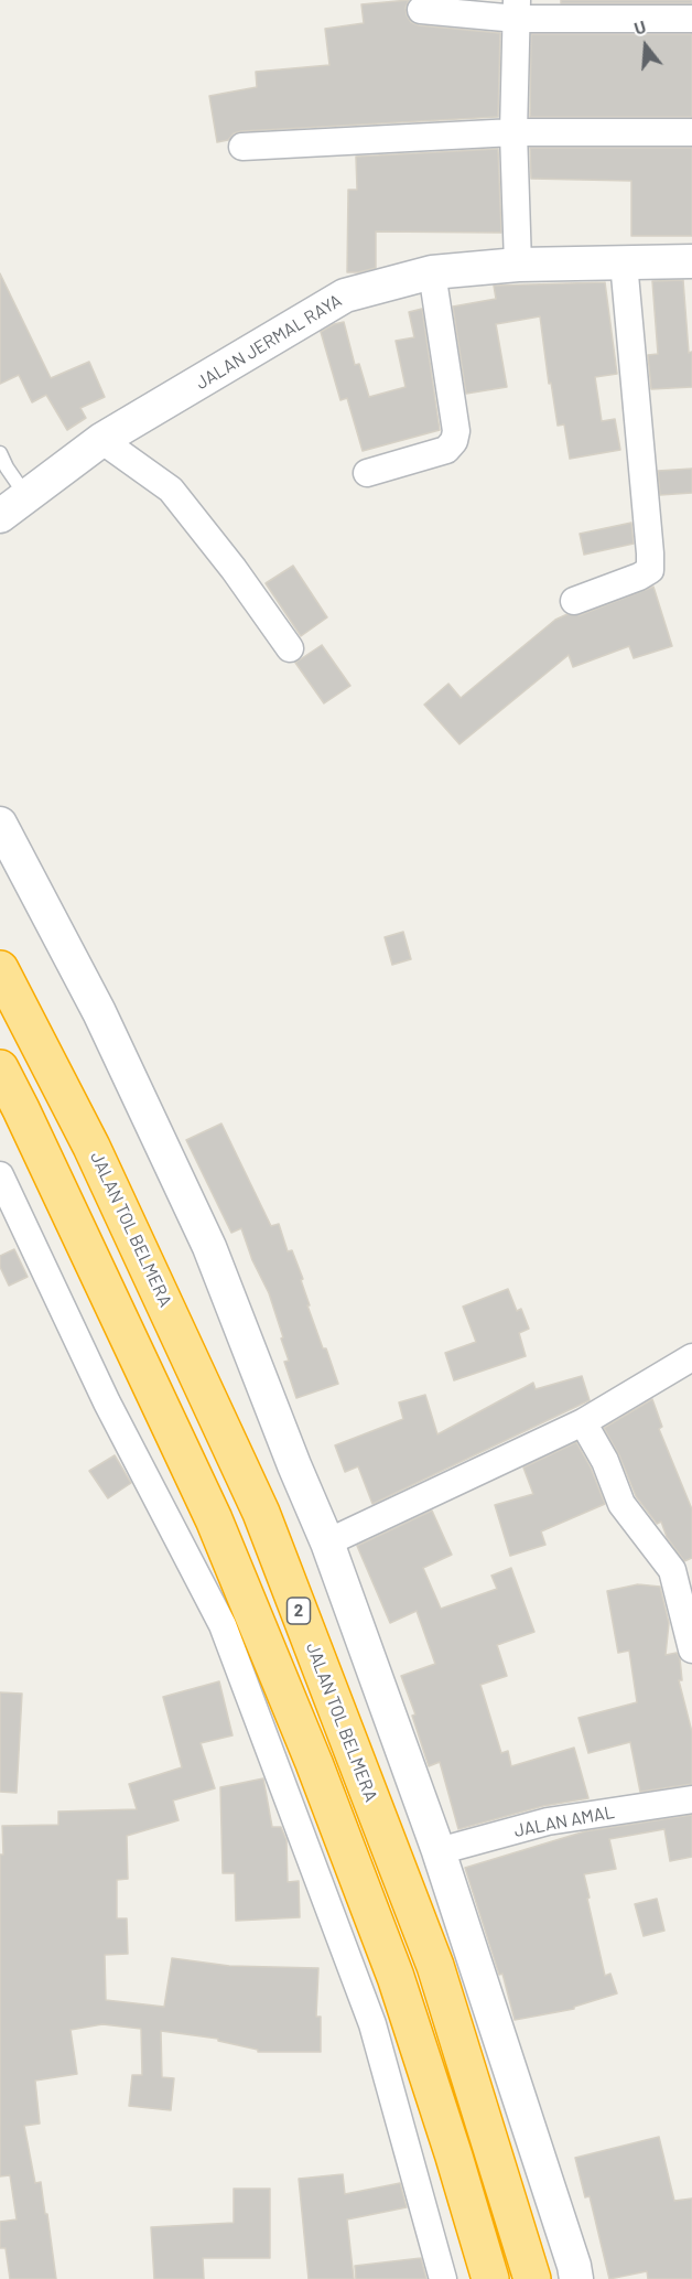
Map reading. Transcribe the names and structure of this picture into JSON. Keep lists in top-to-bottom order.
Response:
{
  "streets": {
    "highway": ["JALAN TOL BELMERA", "2"],
    "street": ["JALAN JERMAL RAYA", "JALAN AMAL"]
  },
  "north": "top"
}
